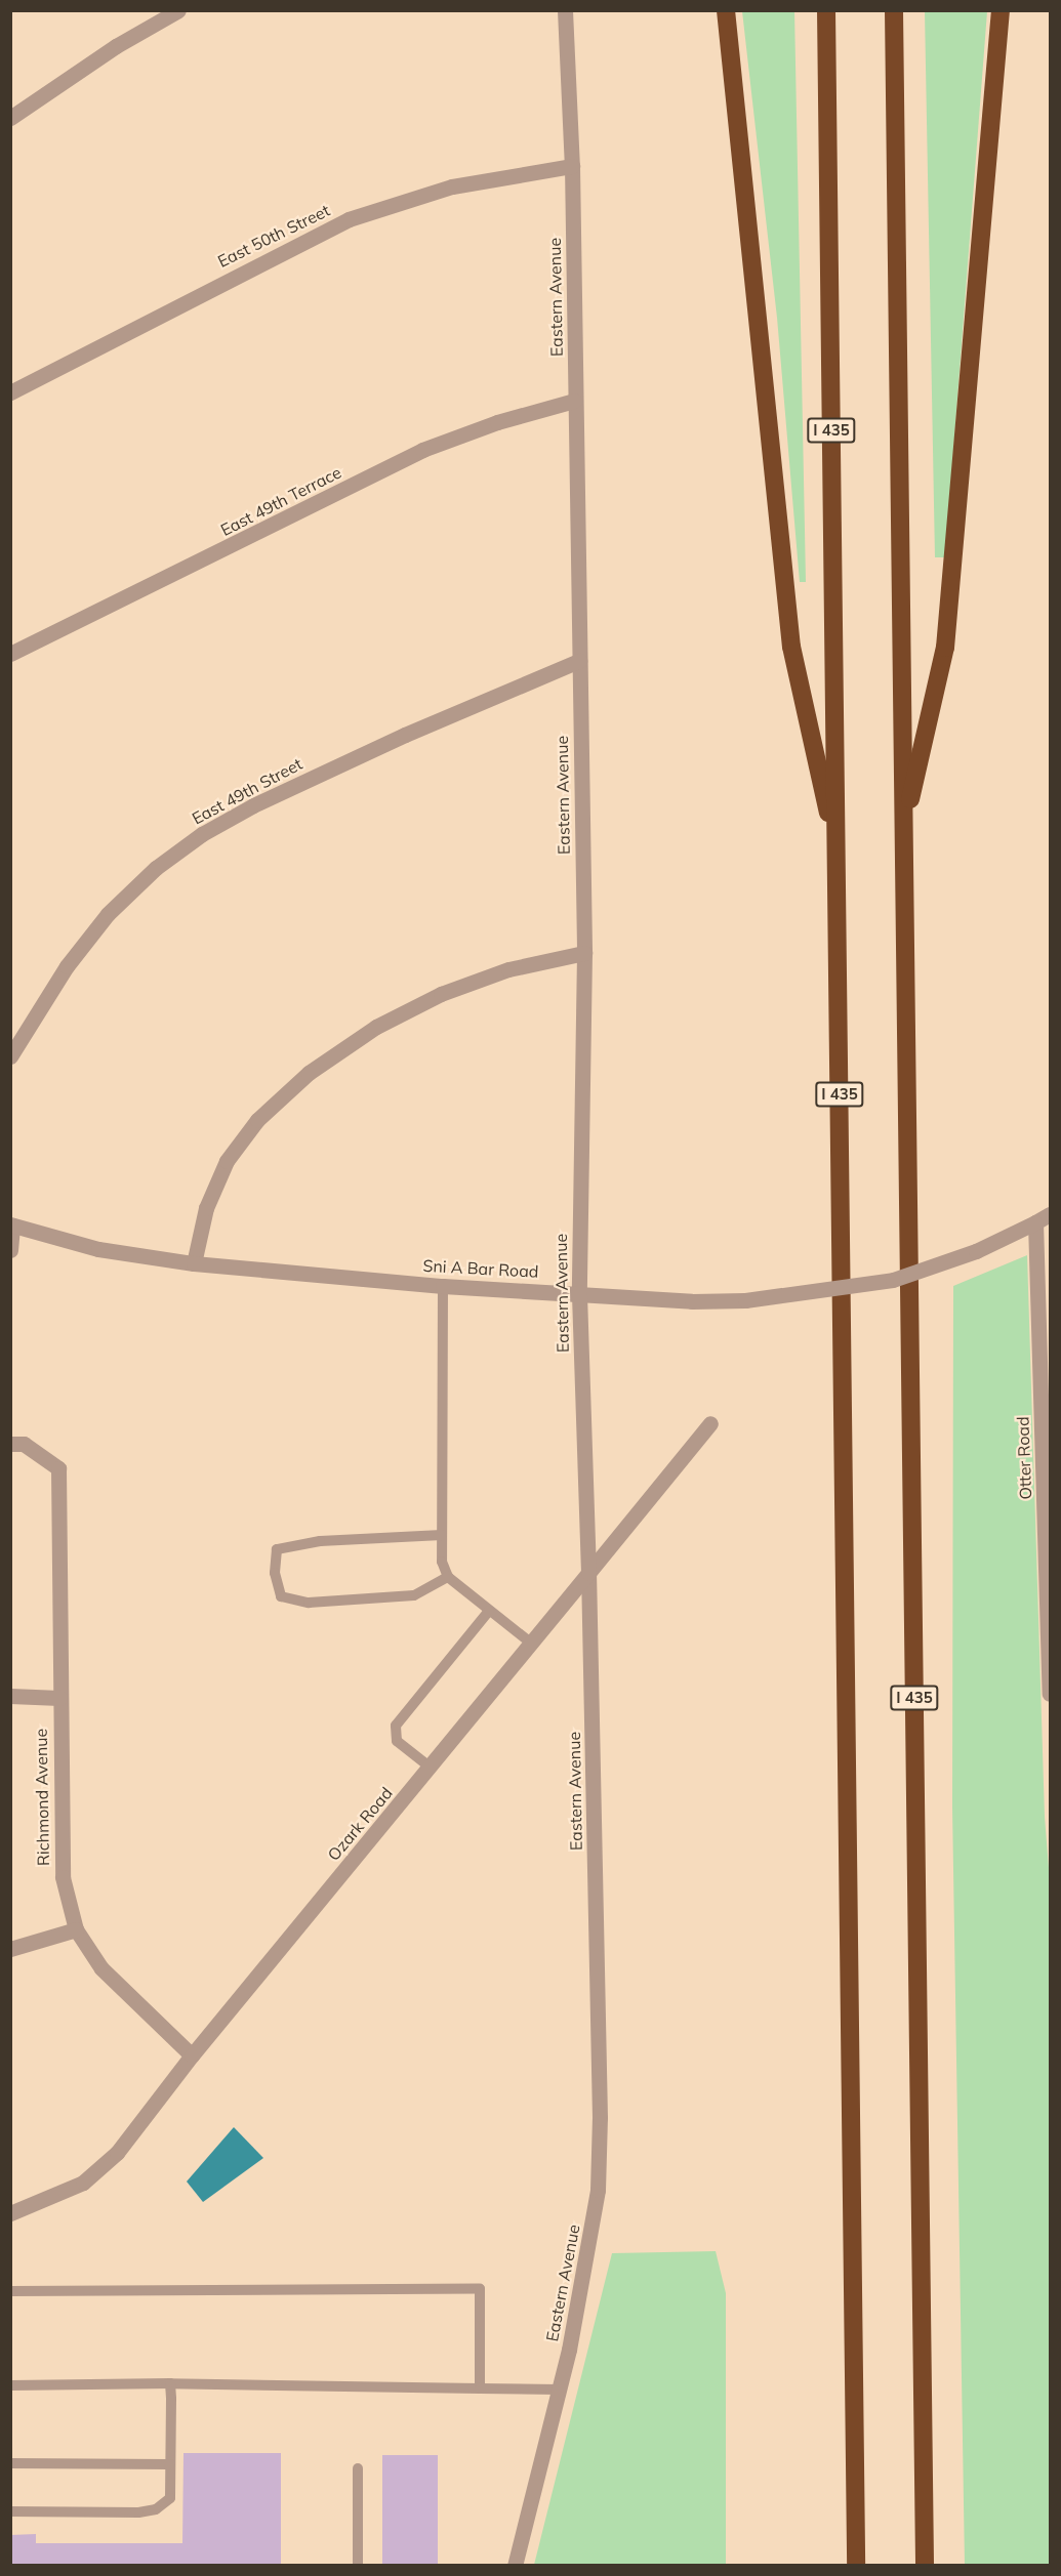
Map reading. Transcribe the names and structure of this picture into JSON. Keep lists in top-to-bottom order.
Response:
{
  "streets": {
    "highway": ["I 435"],
    "street": [
      "East 50th Street",
      "Eastern Avenue",
      "East 49th Terrace",
      "East 49th Street",
      "Sni A Bar Road",
      "Otter Road",
      "Richmond Avenue",
      "Ozark Road"
    ]
  },
  "crossings": [
    ["East 50th Street", "Eastern Avenue"],
    ["Eastern Avenue", "East 49th Terrace"],
    ["Eastern Avenue", "East 49th Street"],
    ["Eastern Avenue", "Sni A Bar Road"],
    ["Eastern Avenue", "Ozark Road"],
    ["Sni A Bar Road", "Otter Road"],
    ["Richmond Avenue", "Ozark Road"]
  ]
}
